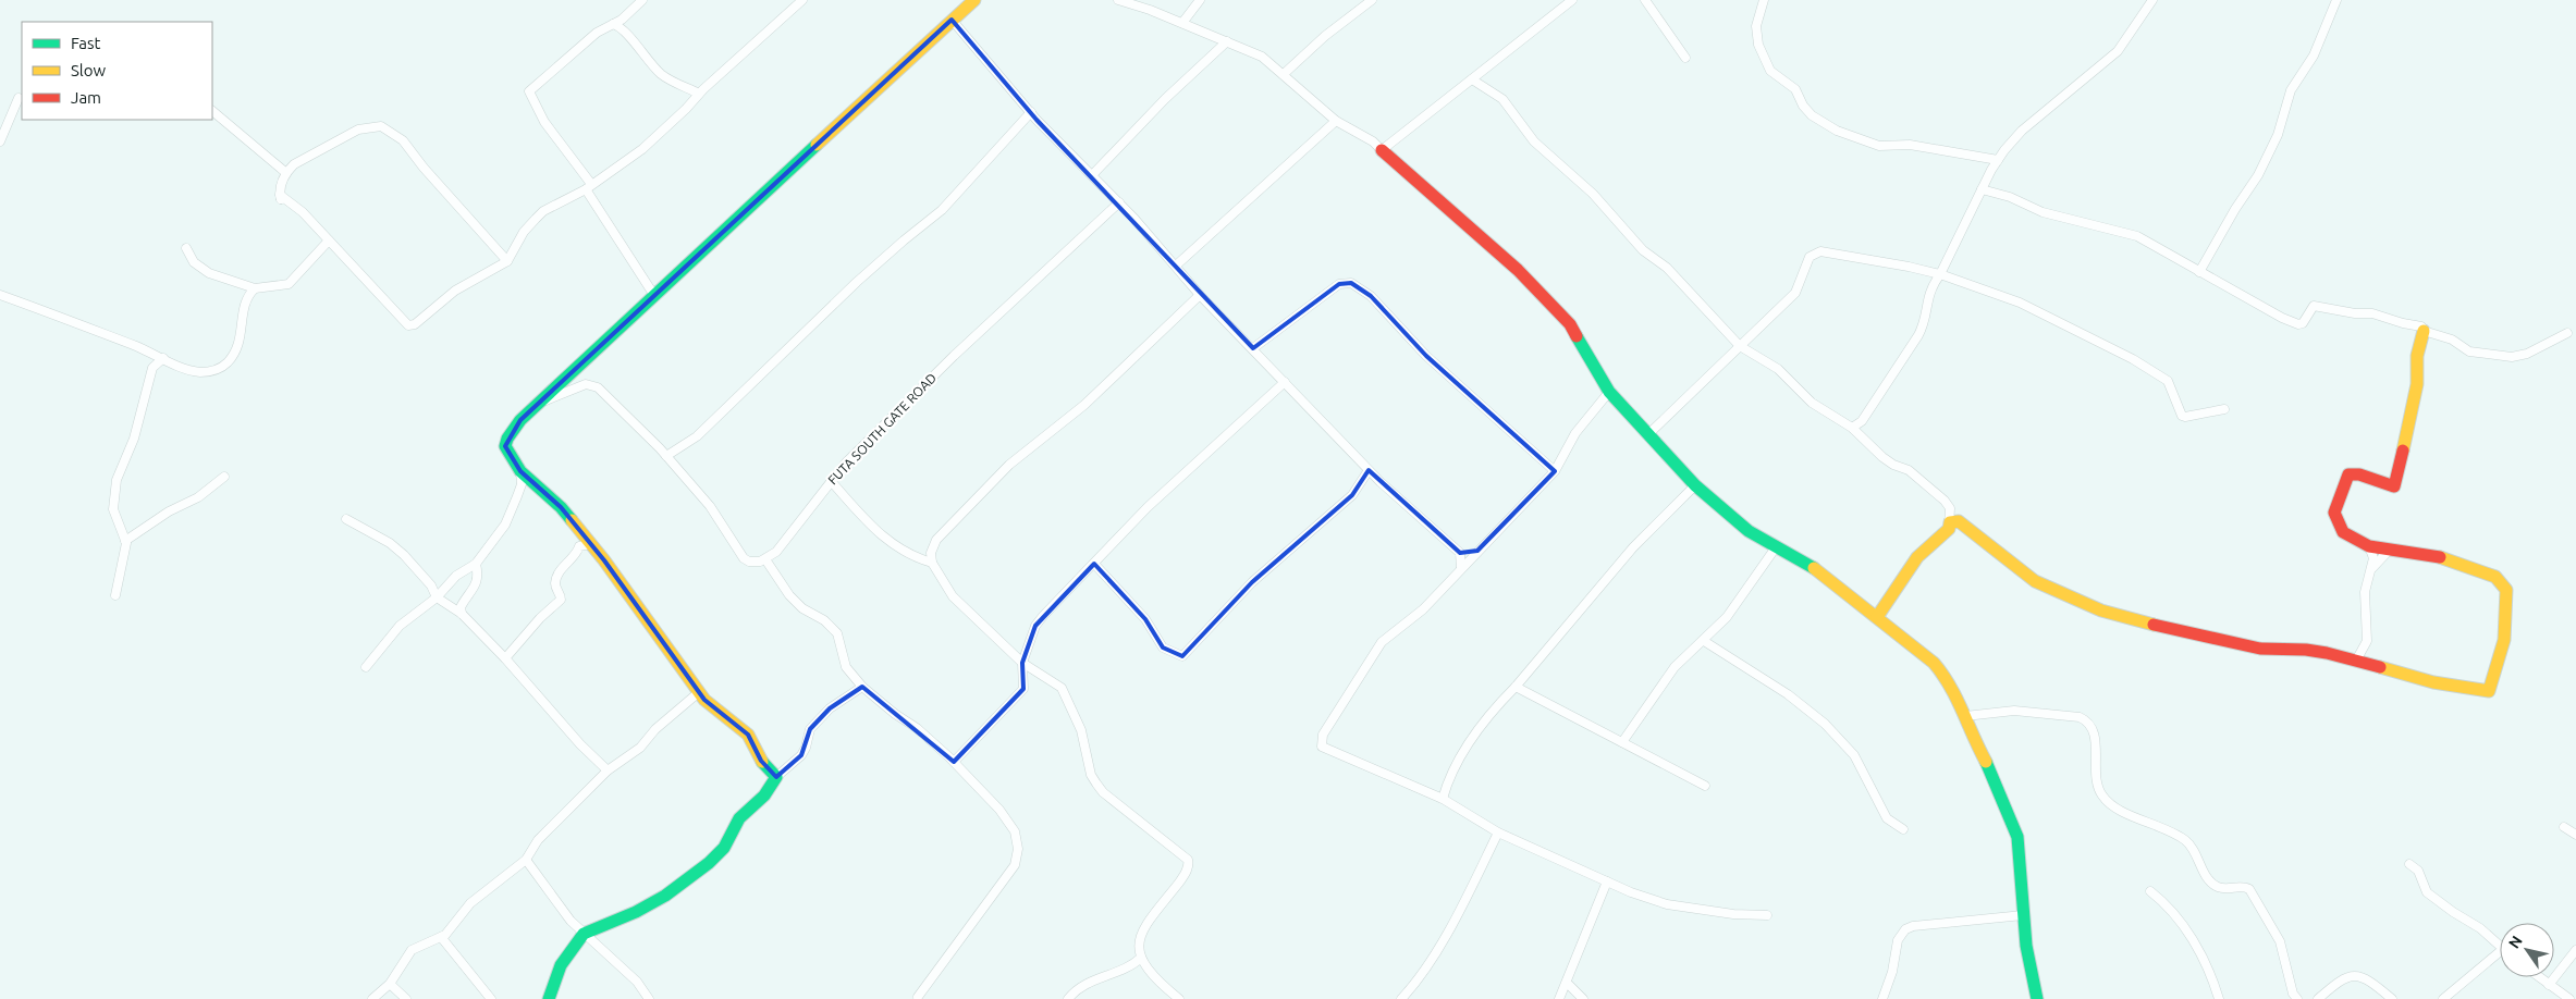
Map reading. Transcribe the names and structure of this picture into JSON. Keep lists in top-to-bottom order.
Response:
{
  "streets": {
    "street": ["FUTA SOUTH GATE ROAD"]
  },
  "legend": ["Fast", "Slow", "Jam"],
  "north": "top left"
}
